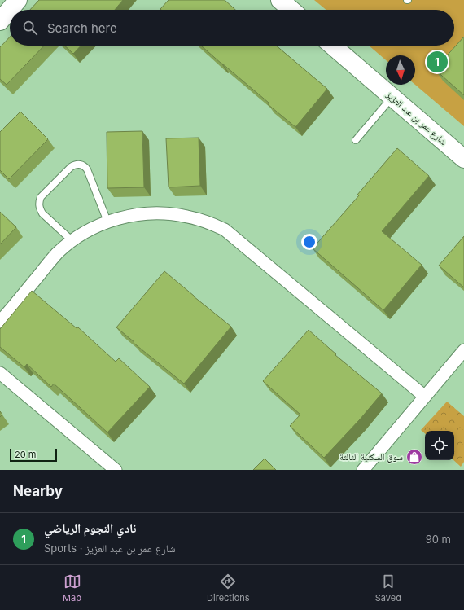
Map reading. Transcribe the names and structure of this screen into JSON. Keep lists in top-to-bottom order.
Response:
{
  "streets": {
    "street": ["شارع عمر بن عبد العزيز"]
  },
  "places": {
    "shop": ["سوق السكنية الثالثة"]
  },
  "scale_bar": "20 m",
  "north": "bottom",
  "page": {
    "search": "Search here",
    "pins": "1",
    "scale": "20 m",
    "heading": "Nearby",
    "list": [
      {
        "mark": "1",
        "name": "نادي النجوم الرياضي",
        "note": "Sports · شارع عمر بن عبد العزيز",
        "value": "90 m"
      }
    ],
    "nav": ["Map", "Directions", "Saved"]
  }
}
